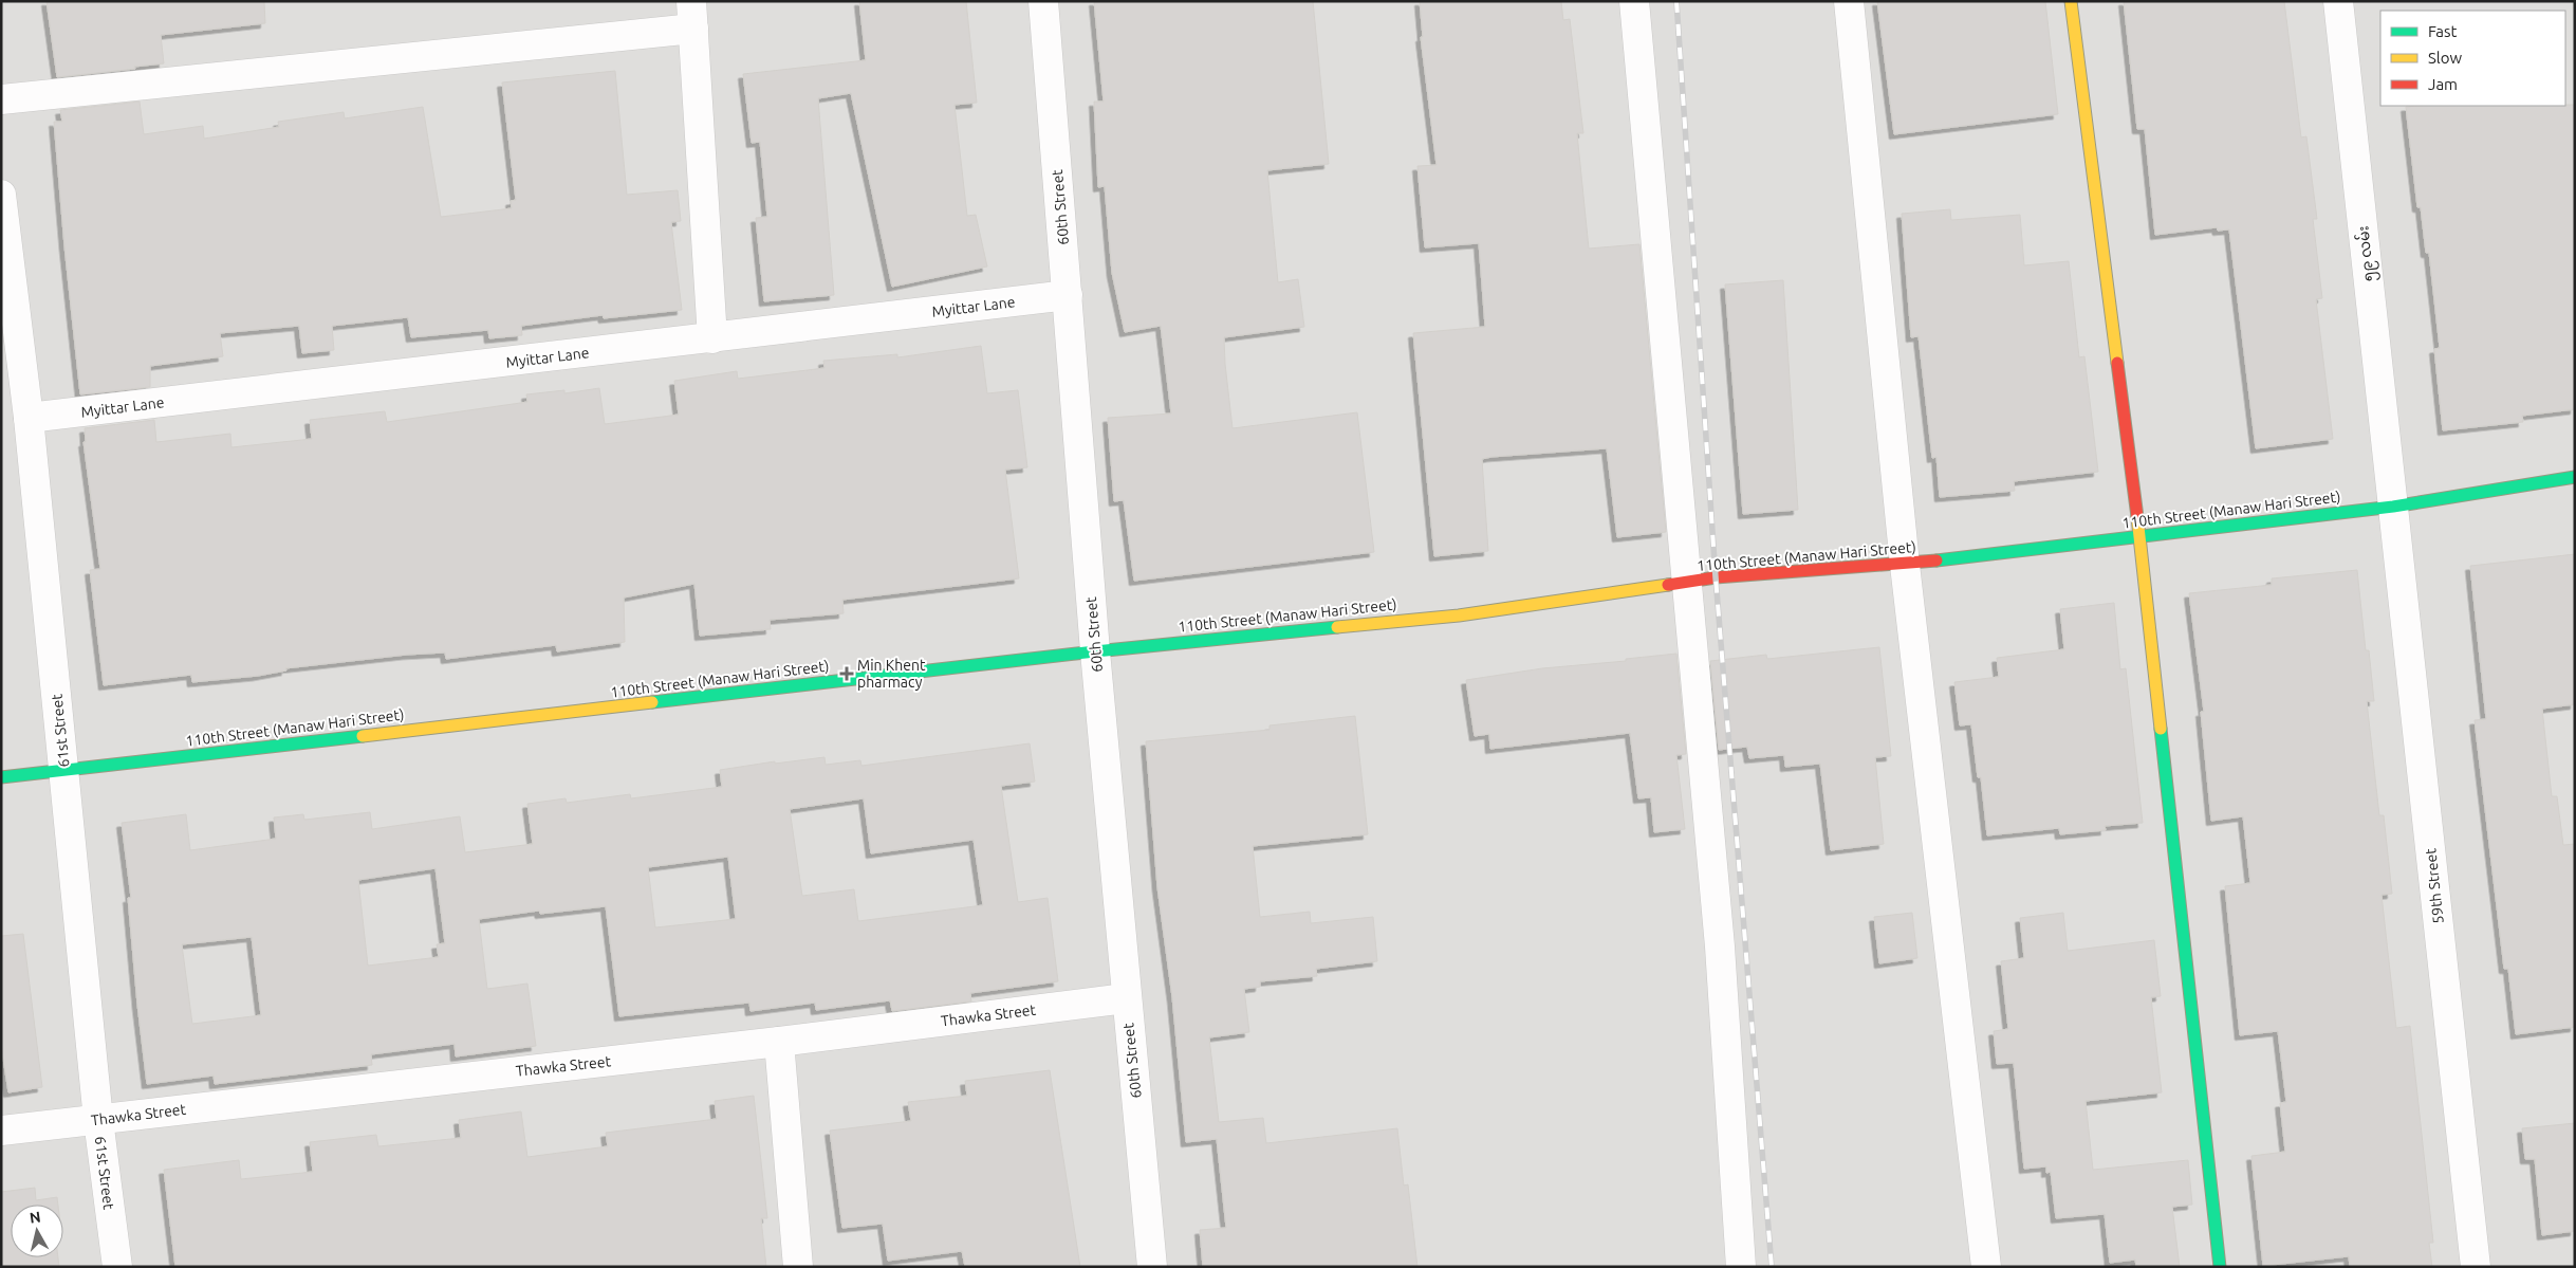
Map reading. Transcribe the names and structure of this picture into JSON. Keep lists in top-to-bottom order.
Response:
{
  "streets": {
    "main road": ["110th Street (Manaw Hari Street)"],
    "street": [
      "60th Street",
      "၅၉ လမ်း",
      "Myittar Lane",
      "61st Street",
      "59th Street",
      "Thawka Street"
    ]
  },
  "crossings": [
    ["60th Street", "Myittar Lane"],
    ["60th Street", "110th Street (Manaw Hari Street)"],
    ["60th Street", "Thawka Street"],
    ["၅၉ လမ်း", "110th Street (Manaw Hari Street)"],
    ["၅၉ လမ်း", "59th Street"],
    ["Myittar Lane", "61st Street"],
    ["110th Street (Manaw Hari Street)", "61st Street"],
    ["110th Street (Manaw Hari Street)", "59th Street"],
    ["61st Street", "Thawka Street"]
  ],
  "places": {
    "health": ["Min Khent pharmacy"]
  },
  "legend": ["Fast", "Slow", "Jam"],
  "north": "top"
}
